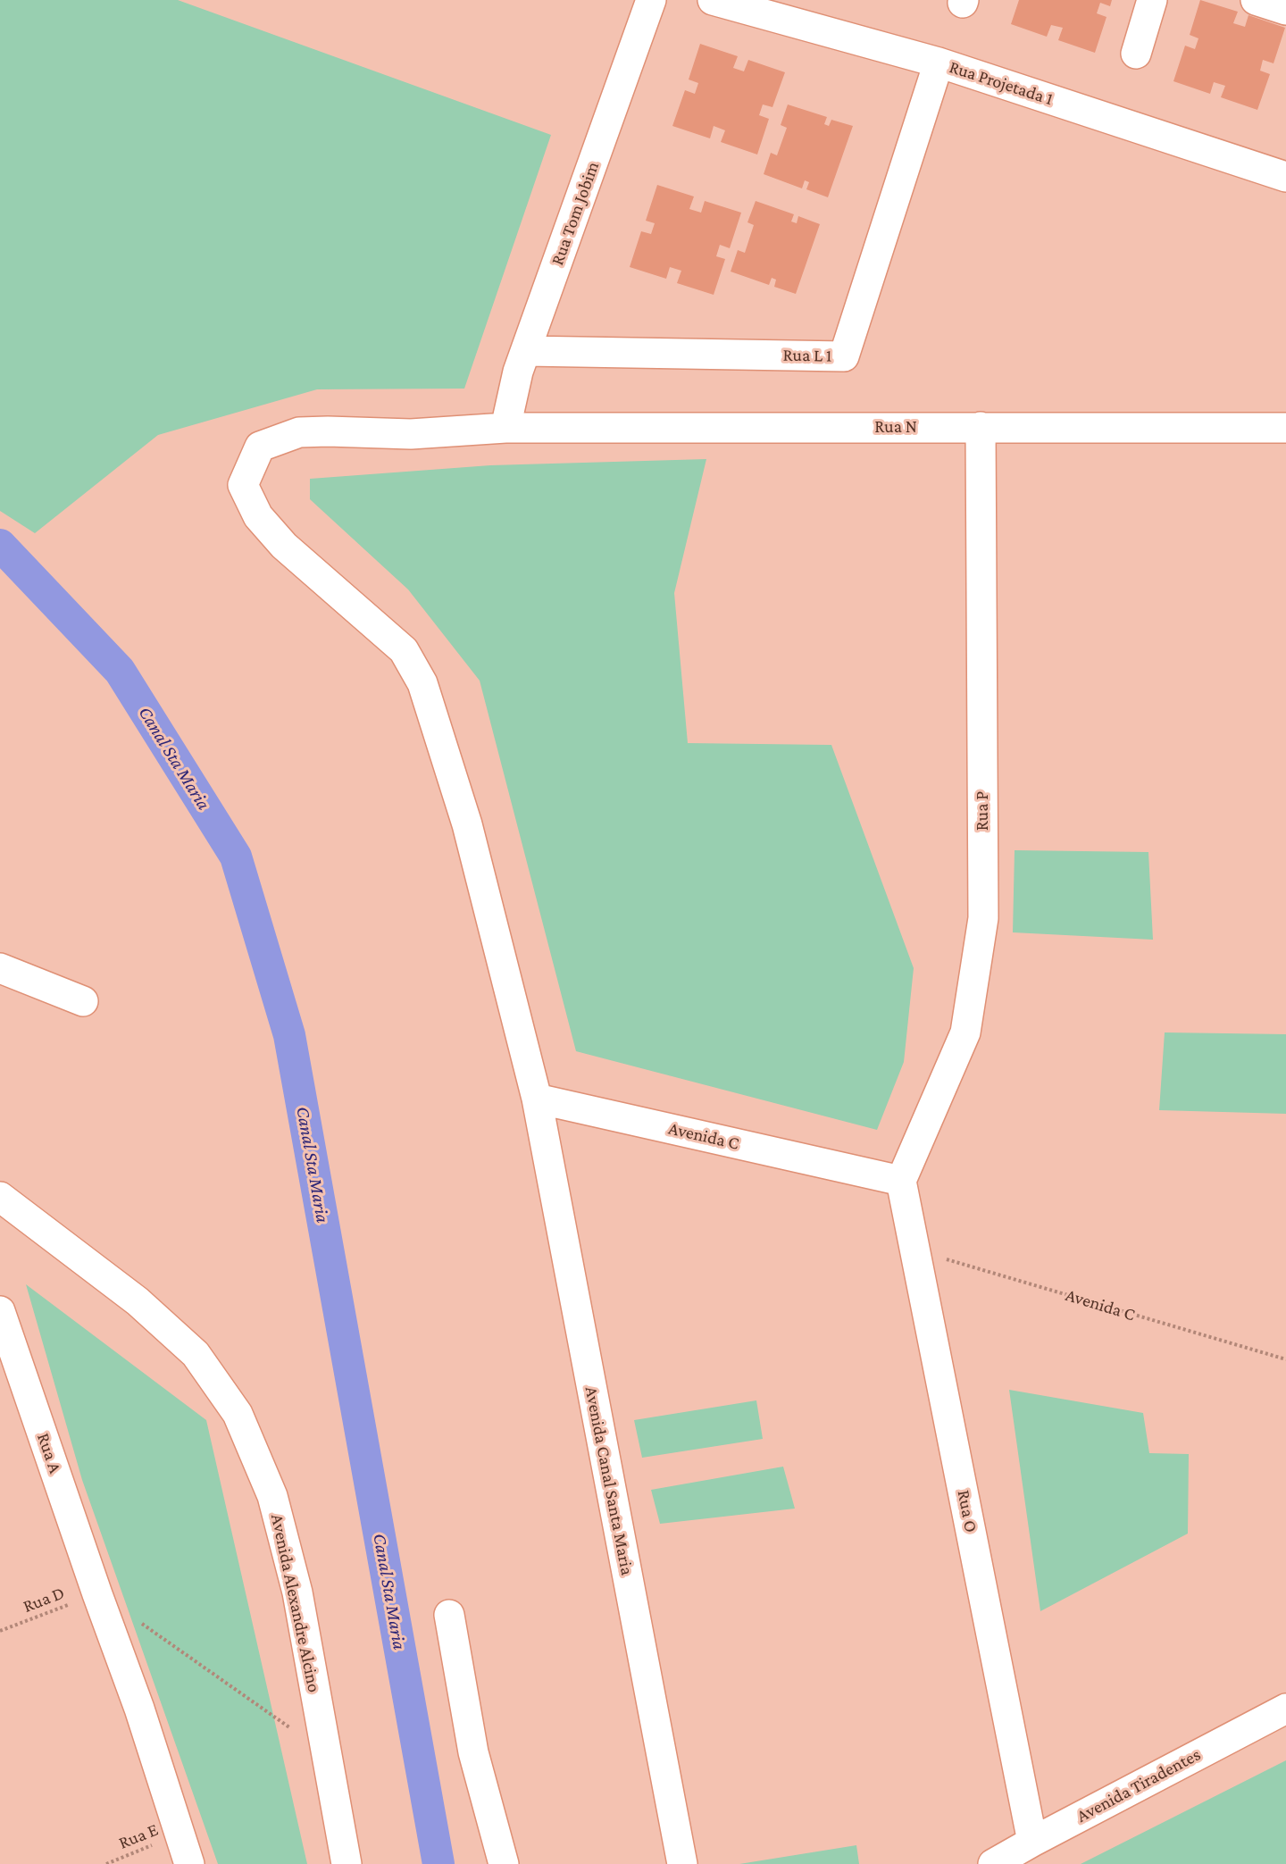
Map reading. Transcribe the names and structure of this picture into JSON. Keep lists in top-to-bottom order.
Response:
{
  "streets": {
    "street": [
      "Rua Projetada 1",
      "Rua Tom Jobim",
      "Rua L 1",
      "Rua N",
      "Rua P",
      "Avenida C",
      "Rua A",
      "Avenida Canal Santa Maria",
      "Rua O",
      "Avenida Alexandre Alcino",
      "Avenida Tiradentes"
    ],
    "path": ["Rua D", "Rua E"]
  },
  "crossings": [
    ["Rua Projetada 1", "Rua L 1"],
    ["Rua Tom Jobim", "Rua L 1"],
    ["Rua Tom Jobim", "Rua N"],
    ["Rua N", "Rua P"],
    ["Rua N", "Avenida C"],
    ["Rua N", "Avenida Canal Santa Maria"],
    ["Rua P", "Avenida C"],
    ["Rua P", "Rua O"],
    ["Avenida C", "Avenida Canal Santa Maria"],
    ["Avenida C", "Rua O"],
    ["Rua A", "Rua D"],
    ["Rua A", "Rua E"],
    ["Rua O", "Avenida Tiradentes"]
  ],
  "water": ["Canal Sta Maria"]
}
